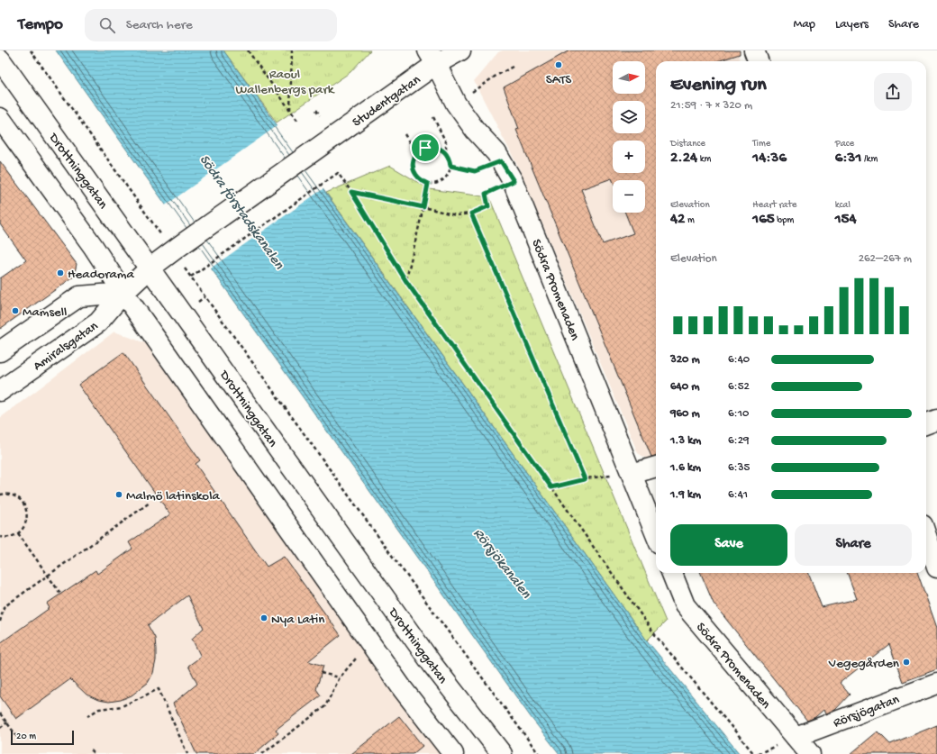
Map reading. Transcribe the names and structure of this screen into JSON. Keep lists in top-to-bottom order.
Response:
{
  "streets": {
    "main road": [
      "Studentgatan",
      "Drottninggatan",
      "Södra Promenaden",
      "Amiralsgatan",
      "Rörsjögatan"
    ]
  },
  "crossings": [
    ["Studentgatan", "Södra Promenaden"],
    ["Studentgatan", "Amiralsgatan"],
    ["Drottninggatan", "Amiralsgatan"],
    ["Södra Promenaden", "Rörsjögatan"]
  ],
  "water": ["Södra förstadskanalen", "Rörsjökanalen"],
  "parks": ["Raoul Wallenbergs park"],
  "places": [
    "SATS",
    "Headorama",
    "Mamsell",
    "Malmö latinskola",
    "Nya Latin",
    "Vegegården"
  ],
  "scale_bar": "20 m",
  "north": "right",
  "page": {
    "header": "Tempo",
    "search": "Search here",
    "nav": ["Map", "Layers", "Share"],
    "map_buttons": ["+", "−"],
    "heading": ["Evening run", "21:59 · 7 × 320 m"],
    "stats": [
      ["Distance", "2.24 km"],
      ["Time", "14:36"],
      ["Pace", "6:31 /km"],
      ["Elevation", "42 m"],
      ["Heart rate", "165 bpm"],
      ["kcal", "154"]
    ],
    "chart": ["Elevation", "262–267 m"],
    "list": [
      {
        "name": "320 m",
        "note": "6:40"
      },
      {
        "name": "640 m",
        "note": "6:52"
      },
      {
        "name": "960 m",
        "note": "6:10"
      },
      {
        "name": "1.3 km",
        "note": "6:29"
      },
      {
        "name": "1.6 km",
        "note": "6:35"
      },
      {
        "name": "1.9 km",
        "note": "6:41"
      }
    ],
    "buttons": ["Save", "Share"],
    "scale": "20 m"
  }
}
